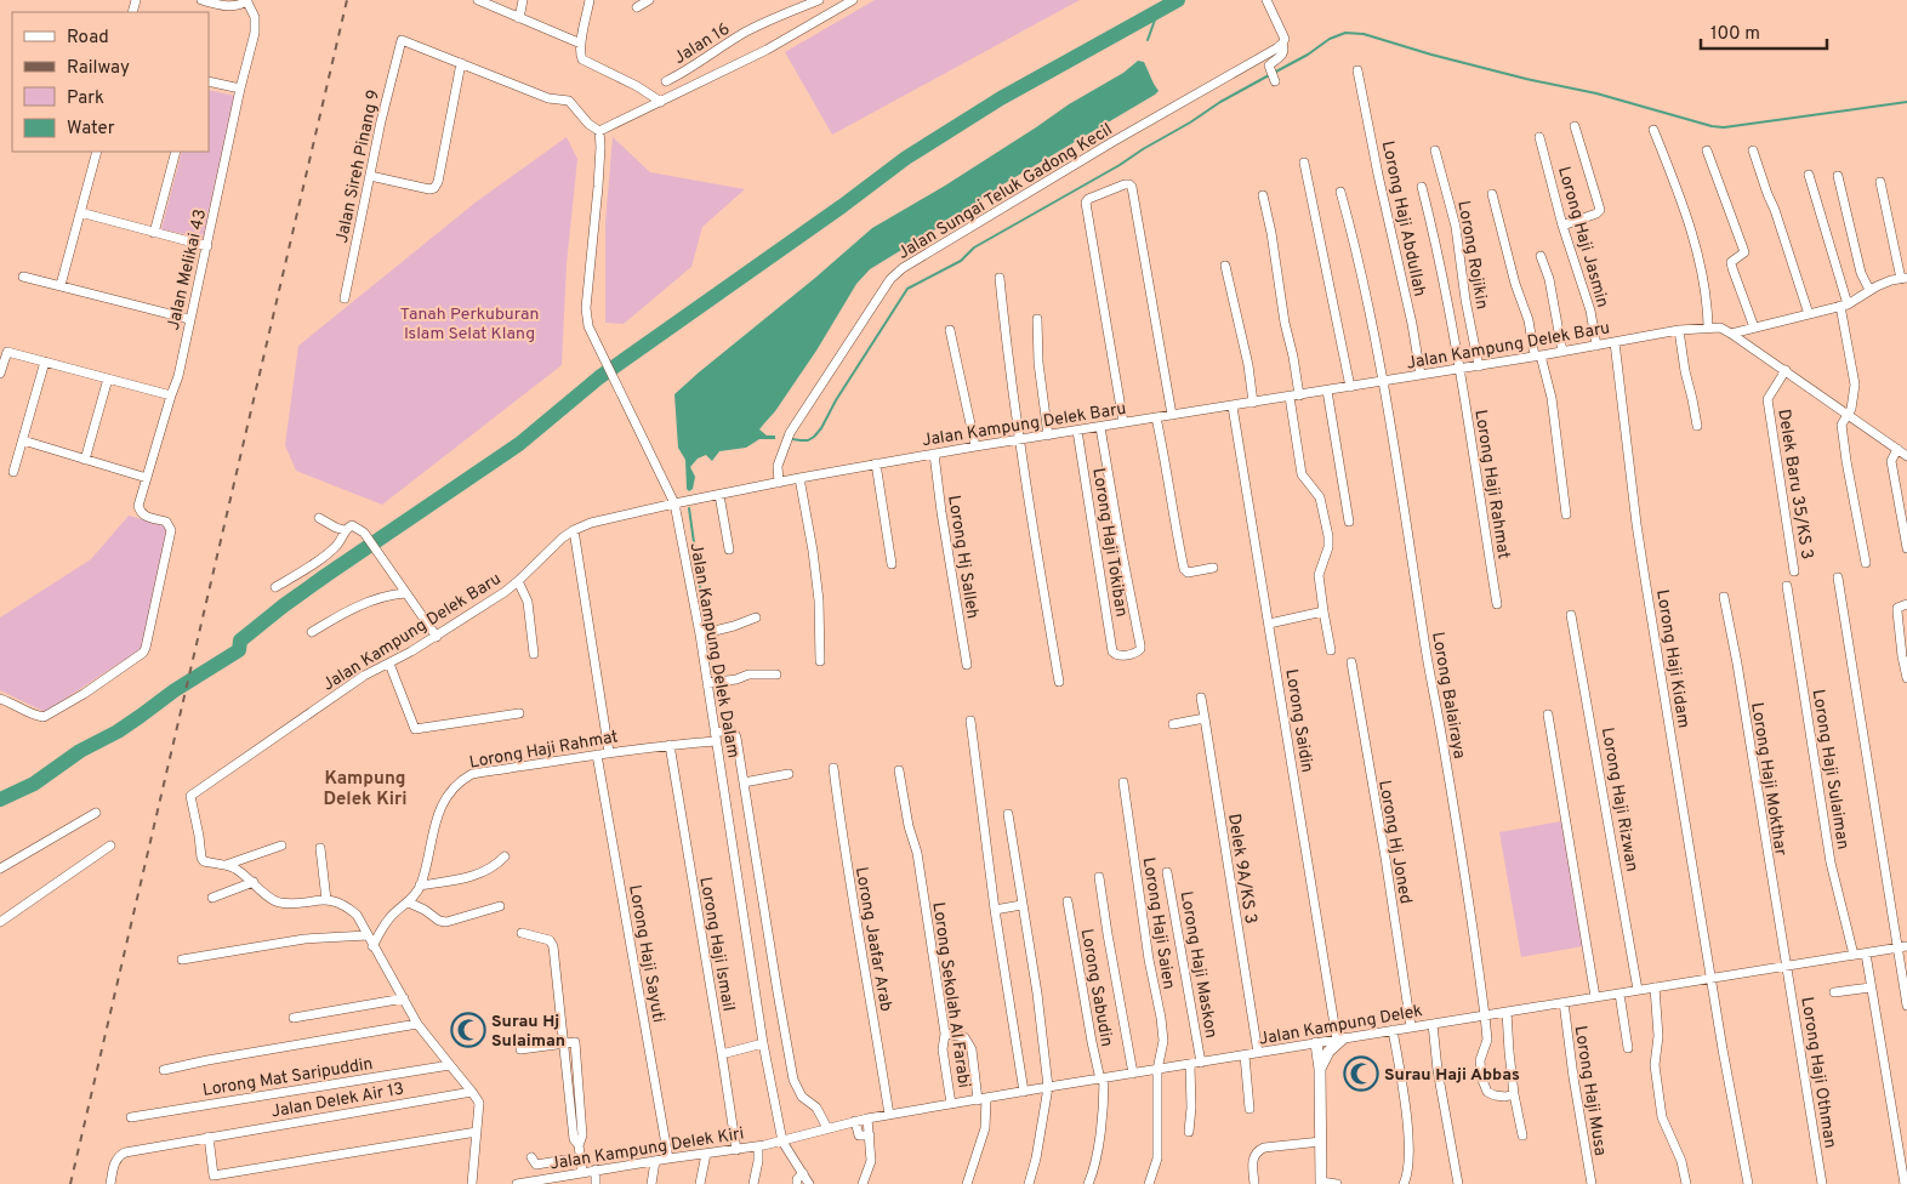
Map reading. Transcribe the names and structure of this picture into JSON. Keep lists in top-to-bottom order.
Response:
{
  "streets": {
    "street": [
      "Jalan 16",
      "Jalan Sireh Pinang 9",
      "Jalan Sungai Teluk Gadong Kecil",
      "Lorong Haji Abdullah",
      "Lorong Haji Jasmin",
      "Lorong Rojikin",
      "Jalan Melikai 43",
      "Jalan Kampung Delek Baru",
      "Lorong Haji Rahmat",
      "Delek Baru 35/KS 3",
      "Lorong Haji Tokiban",
      "Lorong Hj Salleh",
      "Jalan Kampung Delek Dalam",
      "Lorong Haji Kidam",
      "Lorong Balairaya",
      "Lorong Saidin",
      "Lorong Haji Sulaiman",
      "Lorong Haji Mokthar",
      "Lorong Haji Rizwan",
      "Lorong Hj Joned",
      "Delek 9A/KS 3",
      "Lorong Haji Saien",
      "Lorong Jaafar Arab",
      "Lorong Haji Ismail",
      "Lorong Haji Sayuti",
      "Lorong Haji Maskon",
      "Lorong Sabudin",
      "Lorong Sekolah Al Farabi",
      "Jalan Kampung Delek",
      "Lorong Haji Othman",
      "Lorong Mat Saripuddin",
      "Lorong Haji Musa",
      "Jalan Delek Air 13",
      "Jalan Kampung Delek Kiri"
    ]
  },
  "crossings": [
    ["Jalan Sungai Teluk Gadong Kecil", "Jalan Kampung Delek Baru"],
    ["Lorong Haji Abdullah", "Jalan Kampung Delek Baru"],
    ["Lorong Haji Jasmin", "Jalan Kampung Delek Baru"],
    ["Lorong Rojikin", "Jalan Kampung Delek Baru"],
    ["Jalan Kampung Delek Baru", "Lorong Haji Rahmat"],
    ["Jalan Kampung Delek Baru", "Delek Baru 35/KS 3"],
    ["Jalan Kampung Delek Baru", "Lorong Haji Tokiban"],
    ["Jalan Kampung Delek Baru", "Lorong Hj Salleh"],
    ["Jalan Kampung Delek Baru", "Jalan Kampung Delek Dalam"],
    ["Jalan Kampung Delek Baru", "Lorong Haji Kidam"],
    ["Jalan Kampung Delek Baru", "Lorong Balairaya"],
    ["Jalan Kampung Delek Baru", "Lorong Saidin"],
    ["Lorong Haji Rahmat", "Jalan Kampung Delek Dalam"],
    ["Lorong Haji Rahmat", "Lorong Haji Ismail"],
    ["Lorong Haji Rahmat", "Lorong Haji Sayuti"],
    ["Jalan Kampung Delek Dalam", "Jalan Kampung Delek"],
    ["Jalan Kampung Delek Dalam", "Jalan Kampung Delek Kiri"],
    ["Lorong Haji Kidam", "Jalan Kampung Delek"],
    ["Lorong Balairaya", "Jalan Kampung Delek"],
    ["Lorong Saidin", "Jalan Kampung Delek"],
    ["Lorong Haji Sulaiman", "Jalan Kampung Delek"],
    ["Lorong Haji Mokthar", "Jalan Kampung Delek"],
    ["Lorong Haji Mokthar", "Lorong Haji Othman"],
    ["Lorong Haji Rizwan", "Jalan Kampung Delek"],
    ["Lorong Hj Joned", "Jalan Kampung Delek"],
    ["Delek 9A/KS 3", "Jalan Kampung Delek"],
    ["Lorong Haji Saien", "Jalan Kampung Delek"],
    ["Lorong Jaafar Arab", "Jalan Kampung Delek"],
    ["Lorong Haji Ismail", "Jalan Kampung Delek Kiri"],
    ["Lorong Haji Sayuti", "Jalan Kampung Delek Kiri"],
    ["Lorong Haji Maskon", "Jalan Kampung Delek"],
    ["Lorong Sabudin", "Jalan Kampung Delek"],
    ["Lorong Sekolah Al Farabi", "Jalan Kampung Delek"],
    ["Jalan Kampung Delek", "Lorong Haji Othman"],
    ["Jalan Kampung Delek", "Lorong Haji Musa"],
    ["Jalan Kampung Delek", "Jalan Kampung Delek Kiri"]
  ],
  "districts": ["Kampung Delek Kiri"],
  "parks": ["Tanah Perkuburan Islam Selat Klang"],
  "places": {
    "mosque": ["Surau Hj Sulaiman", "Surau Haji Abbas"]
  },
  "legend": [
    "Road",
    "Railway",
    "Park",
    "Water"
  ],
  "scale_bar": "100 m"
}
